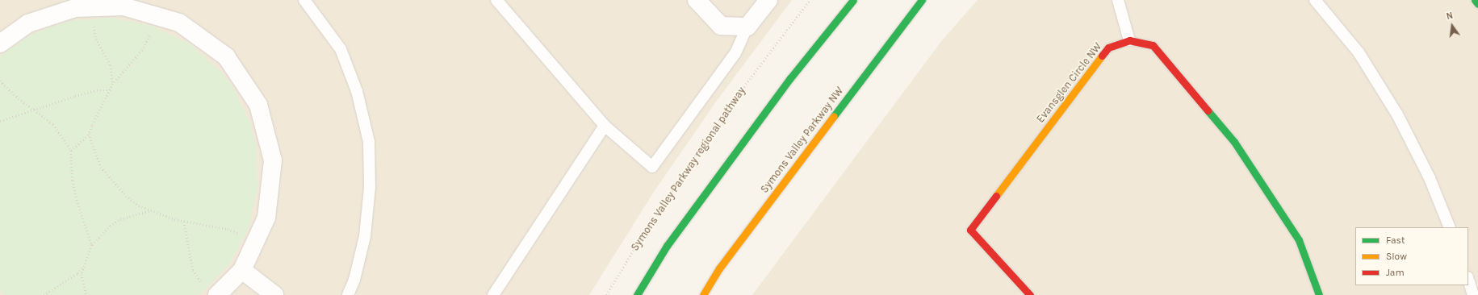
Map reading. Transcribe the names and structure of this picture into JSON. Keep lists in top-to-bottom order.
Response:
{
  "streets": {
    "main road": ["Evansglen Circle NW", "Symons Valley Parkway NW"],
    "path": ["Symons Valley Parkway regional pathway"]
  },
  "legend": ["Fast", "Slow", "Jam"],
  "north": "top"
}
